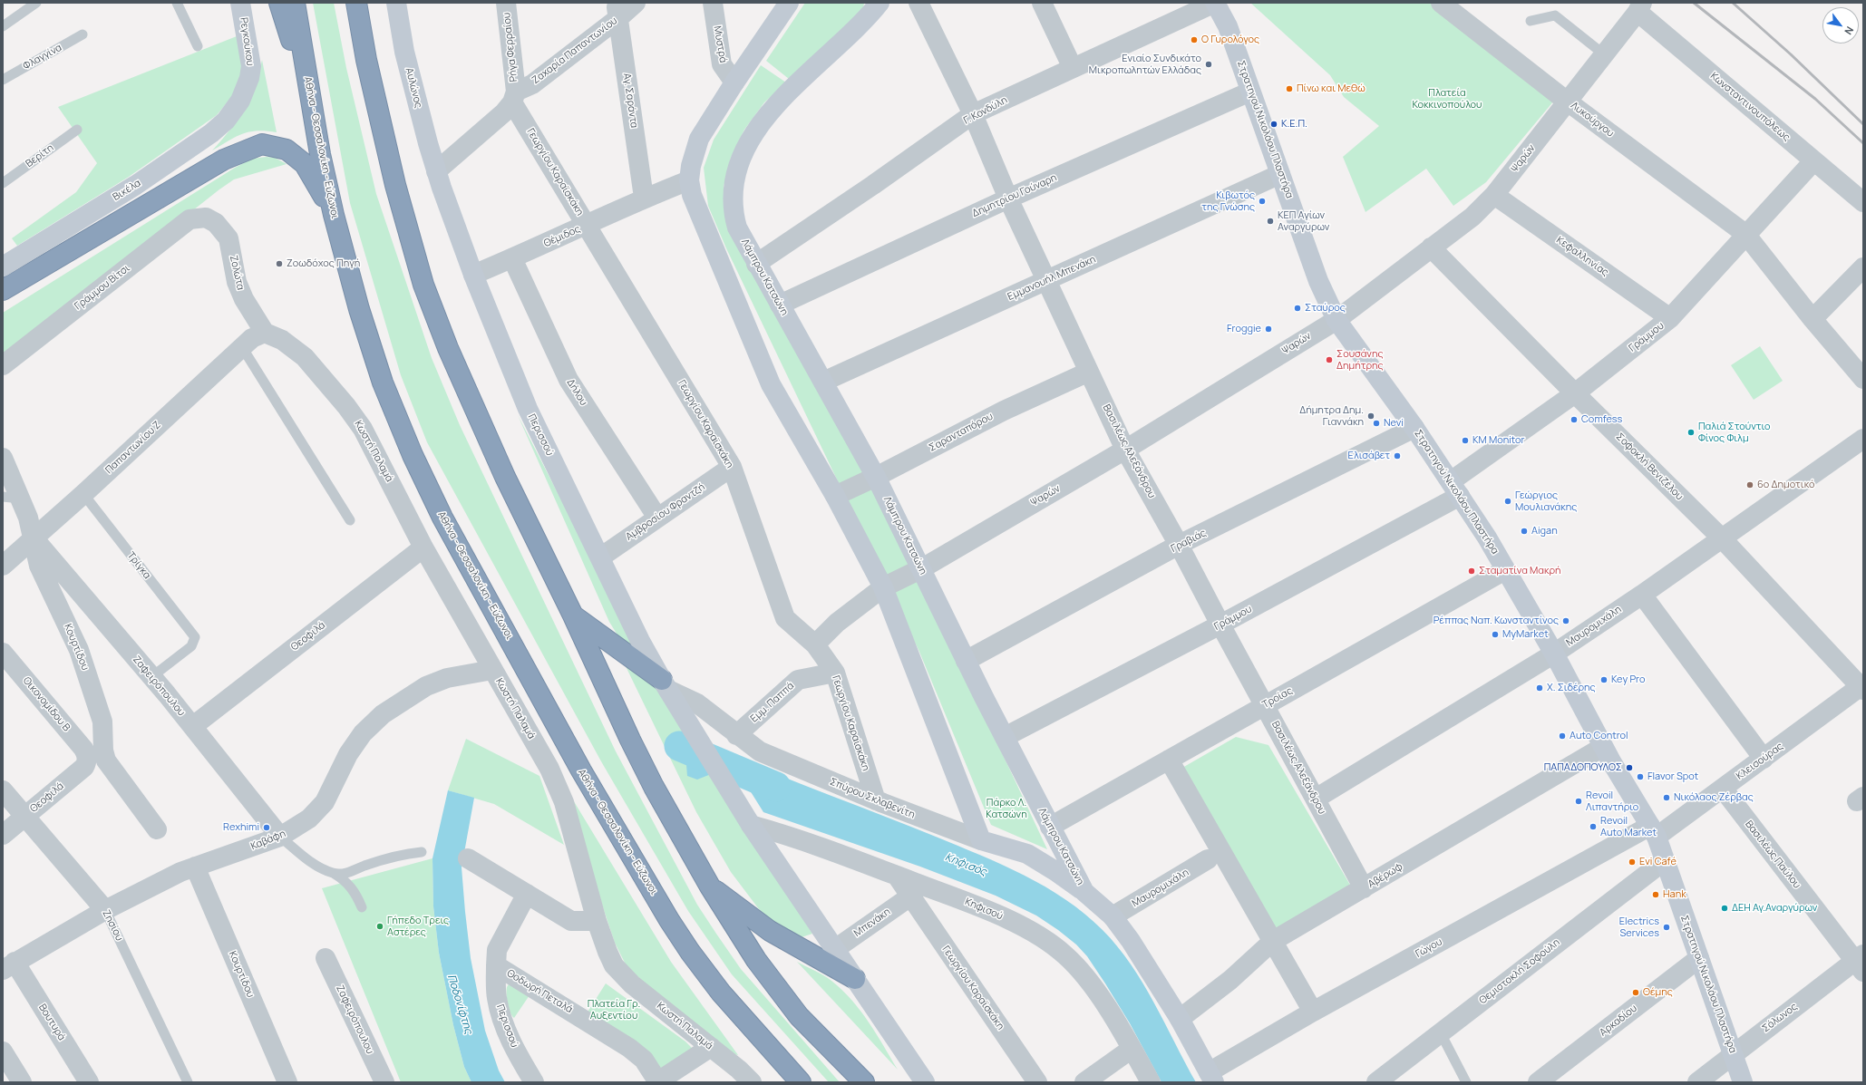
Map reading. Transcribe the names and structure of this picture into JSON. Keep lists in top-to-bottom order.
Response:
{
  "streets": {
    "highway": ["Αθήνα - Θεσσαλονίκη - Εύζωνοι"],
    "street": [
      "Ρεγκούκου",
      "Μυστρά",
      "Ρήγα Φερραίου",
      "Ζαχαρία Παπαντωνίου",
      "Αυλώνος",
      "Αγ. Σαράντα",
      "Κωνσταντινουπόλεως",
      "Γ. Κονδύλη",
      "Λυκούργου",
      "Στρατηγού Νικολάου Πλαστήρα",
      "Ψαρών",
      "Γεωργίου Καραϊσκάκη",
      "Βικέλα",
      "Δημητρίου Γούναρη",
      "Θέμιδος",
      "Κεφαλληνίας",
      "Ζολώτα",
      "Λάμπρου Κατσώνη",
      "Εμμανουήλ Μπενάκη",
      "Γράμμου Βίτσι",
      "Γράμμου",
      "Δήλου",
      "Σαρανταπόρου",
      "Περισσού",
      "Παπαντωνίου Ζ",
      "Κωστή Παλαμά",
      "Βασιλέως Αλεξάνδρου",
      "Σοφοκλή Βενιζέλου",
      "Αμβροσίου Φραντζή",
      "Γραβιάς",
      "Μαυρομιχάλη",
      "Θεοφιλά",
      "Κουρτίδου",
      "Ζαφειρόπουλου",
      "Τροίας",
      "Εμμ. Παππά",
      "Οικονομίδου Β",
      "Κλεισούρας",
      "Σπύρου Σκλαβενίτη",
      "Καβάφη",
      "Βασιλέως Παύλου",
      "Αβέρωφ",
      "Κηφισού",
      "Μπενάκη",
      "Ζησίου",
      "Γώγου",
      "Θεμιστοκλή Σοφούλη",
      "Θοδωρή Πεταλά",
      "Σόλωνος",
      "Αρκαδίου",
      "Βουτυρά"
    ],
    "lane": ["Φλαγγίνα", "Βερίτη", "Τρίγκα"]
  },
  "crossings": [
    ["Ρεγκούκου", "Βικέλα"],
    ["Ρήγα Φερραίου", "Ζαχαρία Παπαντωνίου"],
    ["Ρήγα Φερραίου", "Γεωργίου Καραϊσκάκη"],
    ["Ζαχαρία Παπαντωνίου", "Αυλώνος"],
    ["Ζαχαρία Παπαντωνίου", "Αγ. Σαράντα"],
    ["Ζαχαρία Παπαντωνίου", "Γεωργίου Καραϊσκάκη"],
    ["Ζαχαρία Παπαντωνίου", "Περισσού"],
    ["Αυλώνος", "Περισσού"],
    ["Αγ. Σαράντα", "Θέμιδος"],
    ["Κωνσταντινουπόλεως", "Ψαρών"],
    ["Κωνσταντινουπόλεως", "Γράμμου"],
    ["Γ. Κονδύλη", "Στρατηγού Νικολάου Πλαστήρα"],
    ["Γ. Κονδύλη", "Λάμπρου Κατσώνη"],
    ["Γ. Κονδύλη", "Βασιλέως Αλεξάνδρου"],
    ["Λυκούργου", "Ψαρών"],
    ["Λυκούργου", "Γράμμου"],
    ["Στρατηγού Νικολάου Πλαστήρα", "Ψαρών"],
    ["Στρατηγού Νικολάου Πλαστήρα", "Δημητρίου Γούναρη"],
    ["Στρατηγού Νικολάου Πλαστήρα", "Εμμανουήλ Μπενάκη"],
    ["Στρατηγού Νικολάου Πλαστήρα", "Γράμμου"],
    ["Στρατηγού Νικολάου Πλαστήρα", "Γραβιάς"],
    ["Στρατηγού Νικολάου Πλαστήρα", "Μαυρομιχάλη"],
    ["Στρατηγού Νικολάου Πλαστήρα", "Τροίας"],
    ["Στρατηγού Νικολάου Πλαστήρα", "Κλεισούρας"],
    ["Στρατηγού Νικολάου Πλαστήρα", "Αβέρωφ"],
    ["Στρατηγού Νικολάου Πλαστήρα", "Γώγου"],
    ["Στρατηγού Νικολάου Πλαστήρα", "Θεμιστοκλή Σοφούλη"],
    ["Στρατηγού Νικολάου Πλαστήρα", "Σόλωνος"],
    ["Στρατηγού Νικολάου Πλαστήρα", "Αρκαδίου"],
    ["Ψαρών", "Κεφαλληνίας"],
    ["Ψαρών", "Λάμπρου Κατσώνη"],
    ["Ψαρών", "Βασιλέως Αλεξάνδρου"],
    ["Ψαρών", "Σοφοκλή Βενιζέλου"],
    ["Γεωργίου Καραϊσκάκη", "Θέμιδος"],
    ["Γεωργίου Καραϊσκάκη", "Αμβροσίου Φραντζή"],
    ["Γεωργίου Καραϊσκάκη", "Εμμ. Παππά"],
    ["Γεωργίου Καραϊσκάκη", "Σπύρου Σκλαβενίτη"],
    ["Γεωργίου Καραϊσκάκη", "Κηφισού"],
    ["Γεωργίου Καραϊσκάκη", "Μπενάκη"],
    ["Δημητρίου Γούναρη", "Λάμπρου Κατσώνη"],
    ["Δημητρίου Γούναρη", "Βασιλέως Αλεξάνδρου"],
    ["Θέμιδος", "Δήλου"],
    ["Θέμιδος", "Περισσού"],
    ["Κεφαλληνίας", "Γράμμου"],
    ["Ζολώτα", "Γράμμου Βίτσι"],
    ["Ζολώτα", "Παπαντωνίου Ζ"],
    ["Ζολώτα", "Κωστή Παλαμά"],
    ["Λάμπρου Κατσώνη", "Εμμανουήλ Μπενάκη"],
    ["Λάμπρου Κατσώνη", "Γράμμου"],
    ["Λάμπρου Κατσώνη", "Σαρανταπόρου"],
    ["Λάμπρου Κατσώνη", "Γραβιάς"],
    ["Λάμπρου Κατσώνη", "Μαυρομιχάλη"],
    ["Λάμπρου Κατσώνη", "Τροίας"],
    ["Λάμπρου Κατσώνη", "Σπύρου Σκλαβενίτη"],
    ["Λάμπρου Κατσώνη", "Αβέρωφ"],
    ["Λάμπρου Κατσώνη", "Γώγου"],
    ["Εμμανουήλ Μπενάκη", "Βασιλέως Αλεξάνδρου"],
    ["Γράμμου", "Βασιλέως Αλεξάνδρου"],
    ["Γράμμου", "Σοφοκλή Βενιζέλου"],
    ["Δήλου", "Αμβροσίου Φραντζή"],
    ["Σαρανταπόρου", "Βασιλέως Αλεξάνδρου"],
    ["Περισσού", "Αμβροσίου Φραντζή"],
    ["Περισσού", "Σπύρου Σκλαβενίτη"],
    ["Περισσού", "Θοδωρή Πεταλά"],
    ["Παπαντωνίου Ζ", "Κωστή Παλαμά"],
    ["Παπαντωνίου Ζ", "Τρίγκα"],
    ["Παπαντωνίου Ζ", "Κουρτίδου"],
    ["Παπαντωνίου Ζ", "Ζαφειρόπουλου"],
    ["Κωστή Παλαμά", "Θεοφιλά"],
    ["Κωστή Παλαμά", "Καβάφη"],
    ["Βασιλέως Αλεξάνδρου", "Γραβιάς"],
    ["Βασιλέως Αλεξάνδρου", "Μαυρομιχάλη"],
    ["Βασιλέως Αλεξάνδρου", "Τροίας"],
    ["Βασιλέως Αλεξάνδρου", "Αβέρωφ"],
    ["Σοφοκλή Βενιζέλου", "Μαυρομιχάλη"],
    ["Σοφοκλή Βενιζέλου", "Κλεισούρας"],
    ["Τρίγκα", "Ζαφειρόπουλου"],
    ["Θεοφιλά", "Ζαφειρόπουλου"],
    ["Θεοφιλά", "Οικονομίδου Β"],
    ["Θεοφιλά", "Ζησίου"],
    ["Κουρτίδου", "Ζαφειρόπουλου"],
    ["Κουρτίδου", "Καβάφη"],
    ["Ζαφειρόπουλου", "Καβάφη"],
    ["Εμμ. Παππά", "Σπύρου Σκλαβενίτη"],
    ["Κλεισούρας", "Βασιλέως Παύλου"],
    ["Κλεισούρας", "Γώγου"],
    ["Καβάφη", "Ζησίου"],
    ["Καβάφη", "Βουτυρά"],
    ["Βασιλέως Παύλου", "Σόλωνος"]
  ],
  "water": ["Κηφισός", "Ποδονίφτης"],
  "parks": ["Πλατεία Κοκκινοπούλου", "Πάρκο Λ. Κατσώνη", "Πλατεία Γρ. Αυξεντίου"],
  "places": [
    "Ο Γυρολόγος",
    "Ενιαίο Συνδικάτο Μικροπωλητών Ελλάδας",
    "Πίνω και Μεθώ",
    "Κ.Ε.Π.",
    "Κιβωτός της Γνώσης",
    "ΚΕΠ Αγίων Αναργύρων",
    "Ζοωδόχος Πηγή",
    "Σταύρος",
    "Froggie",
    "Σουσάνης Δημήτρης",
    "Δήμητρα Δημ. Γιαννάκη",
    "Comfess",
    "Nevi",
    "Παλιά Στούντιο Φίνος Φιλμ",
    "KM Monitor",
    "Ελισάβετ",
    "6ο Δημοτικό",
    "Γεώργιος Μουλιανάκης",
    "Aigan",
    "Σταματίνα Μακρή",
    "Ρέππας Ναπ. Κωνσταντίνος",
    "MyMarket",
    "Key Pro",
    "Χ. Σιδέρης",
    "Auto Control",
    "ΠΑΠΑΔΟΠΟΥΛΟΣ",
    "Flavor Spot",
    "Νικόλαος Ζέρβας",
    "Revoil Λιπαντήριο",
    "Revoil Auto Market",
    "Rexhimi",
    "Evi Café",
    "Hank",
    "ΔΕΗ Αγ.Αναργύρων",
    "Γήπεδο Τρεις Αστέρες",
    "Electrics Services",
    "Θέμης"
  ],
  "north": "bottom right"
}
